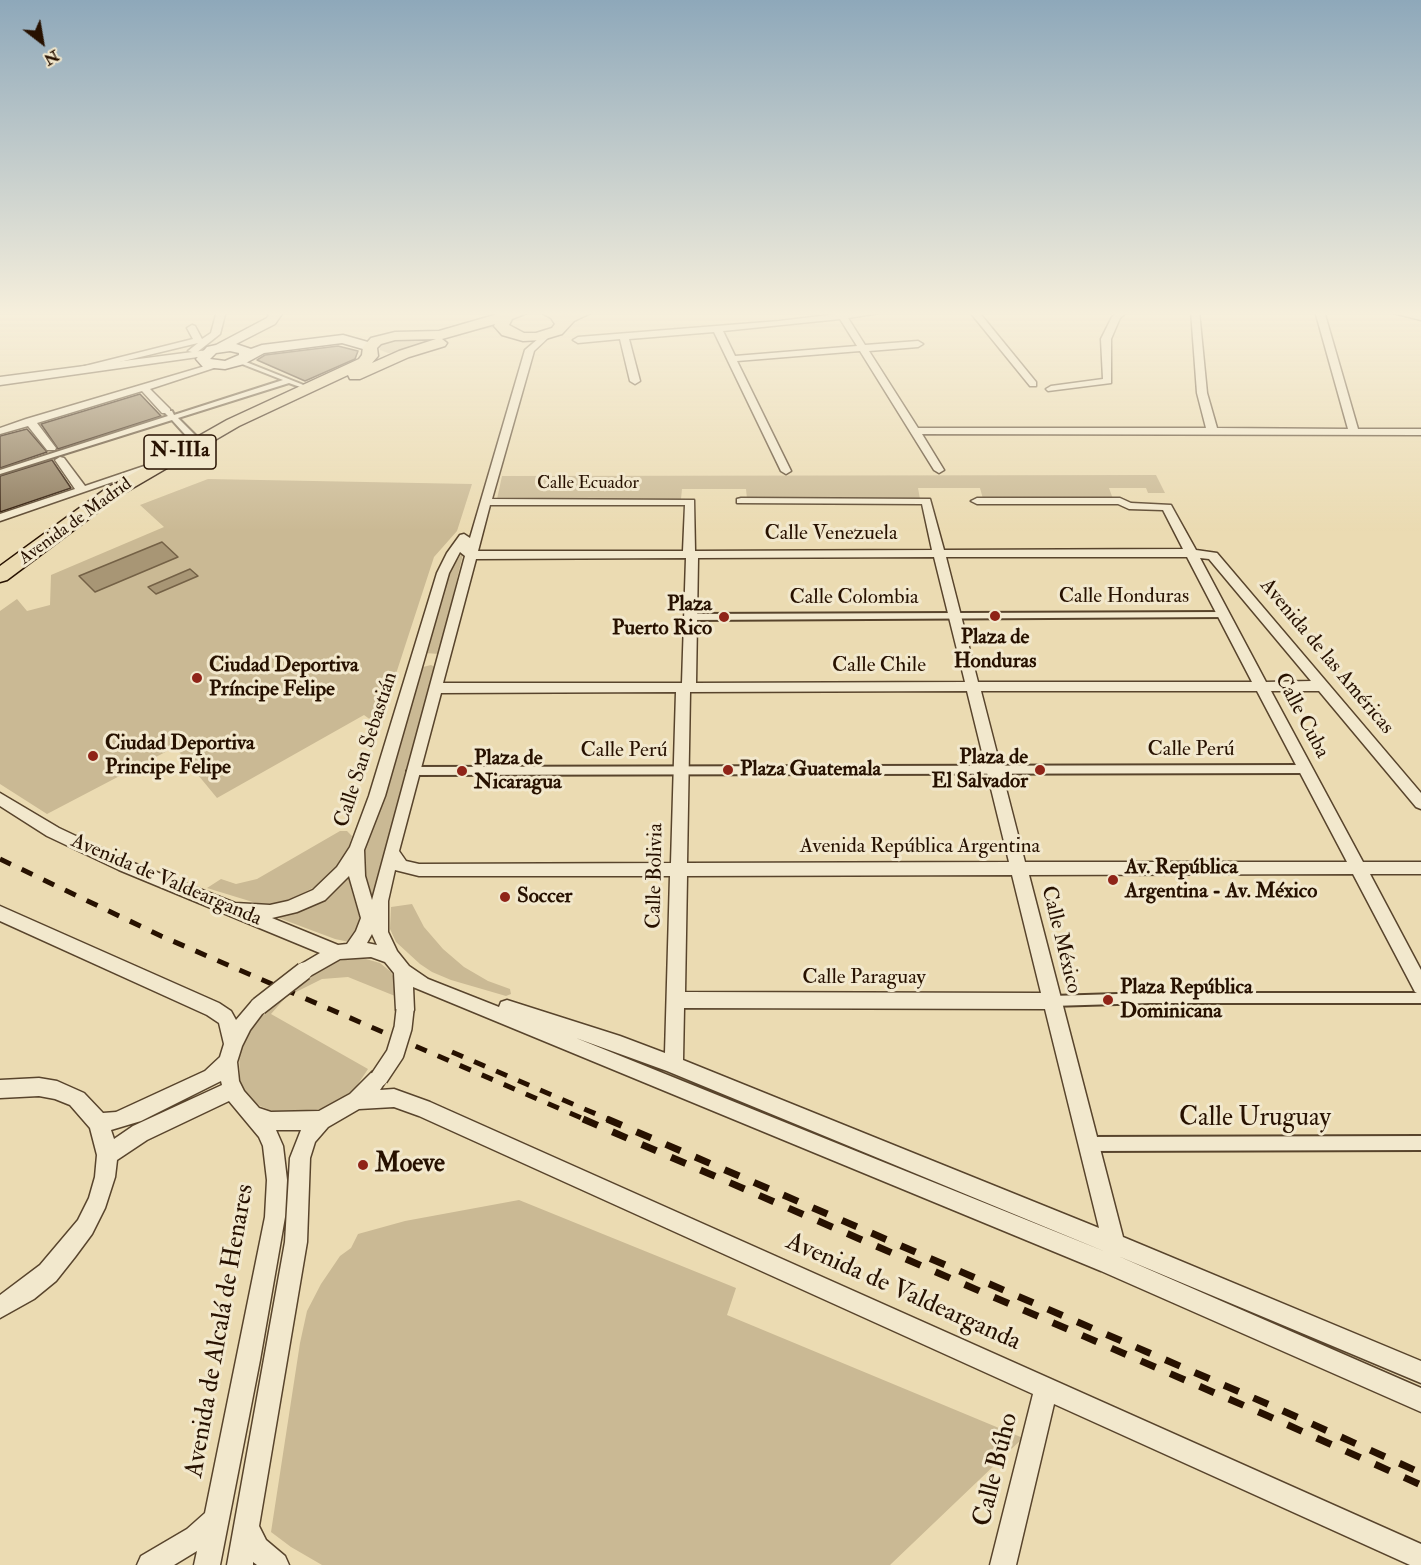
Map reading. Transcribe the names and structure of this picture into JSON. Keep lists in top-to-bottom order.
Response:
{
  "streets": {
    "highway": ["N-IIIa", "Avenida de Madrid"],
    "street": [
      "Calle Ecuador",
      "Calle Venezuela",
      "Calle Honduras",
      "Calle Colombia",
      "Avenida de las Américas",
      "Calle Chile",
      "Calle Cuba",
      "Calle San Sebastián",
      "Calle Perú",
      "Avenida República Argentina",
      "Calle Bolivia",
      "Avenida de Valdearganda",
      "Calle México",
      "Calle Paraguay",
      "Calle Uruguay",
      "Avenida de Alcalá de Henares",
      "Calle Búho"
    ]
  },
  "crossings": [
    ["Calle Ecuador", "Calle San Sebastián"],
    ["Calle Ecuador", "Calle Bolivia"],
    ["Calle Venezuela", "Avenida de las Américas"],
    ["Calle Venezuela", "Calle Cuba"],
    ["Calle Venezuela", "Calle San Sebastián"],
    ["Calle Venezuela", "Calle Bolivia"],
    ["Calle Venezuela", "Calle México"],
    ["Calle Honduras", "Calle Colombia"],
    ["Calle Honduras", "Calle Cuba"],
    ["Calle Honduras", "Calle México"],
    ["Calle Colombia", "Calle Bolivia"],
    ["Calle Colombia", "Calle México"],
    ["Avenida de las Américas", "Calle Chile"],
    ["Avenida de las Américas", "Calle Cuba"],
    ["Calle Chile", "Calle Cuba"],
    ["Calle Chile", "Calle San Sebastián"],
    ["Calle Chile", "Calle Bolivia"],
    ["Calle Chile", "Calle México"],
    ["Calle Cuba", "Calle Perú"],
    ["Calle Cuba", "Avenida República Argentina"],
    ["Calle San Sebastián", "Calle Perú"],
    ["Calle San Sebastián", "Avenida República Argentina"],
    ["Calle San Sebastián", "Avenida de Valdearganda"],
    ["Calle San Sebastián", "Avenida de Alcalá de Henares"],
    ["Calle Perú", "Calle Bolivia"],
    ["Calle Perú", "Calle México"],
    ["Avenida República Argentina", "Calle Bolivia"],
    ["Avenida República Argentina", "Calle México"],
    ["Calle Bolivia", "Calle Paraguay"],
    ["Avenida de Valdearganda", "Avenida de Alcalá de Henares"],
    ["Avenida de Valdearganda", "Calle Búho"],
    ["Calle México", "Calle Paraguay"],
    ["Calle México", "Calle Uruguay"]
  ],
  "places": [
    "Plaza de Honduras",
    "Plaza Puerto Rico",
    "Ciudad Deportiva Príncipe Felipe",
    "Ciudad Deportiva Principe Felipe",
    "Plaza Guatemala",
    "Plaza de El Salvador",
    "Plaza de Nicaragua",
    "Av. República Argentina - Av. México",
    "Soccer",
    "Plaza República Dominicana",
    "Moeve"
  ],
  "north": "bottom right"
}
